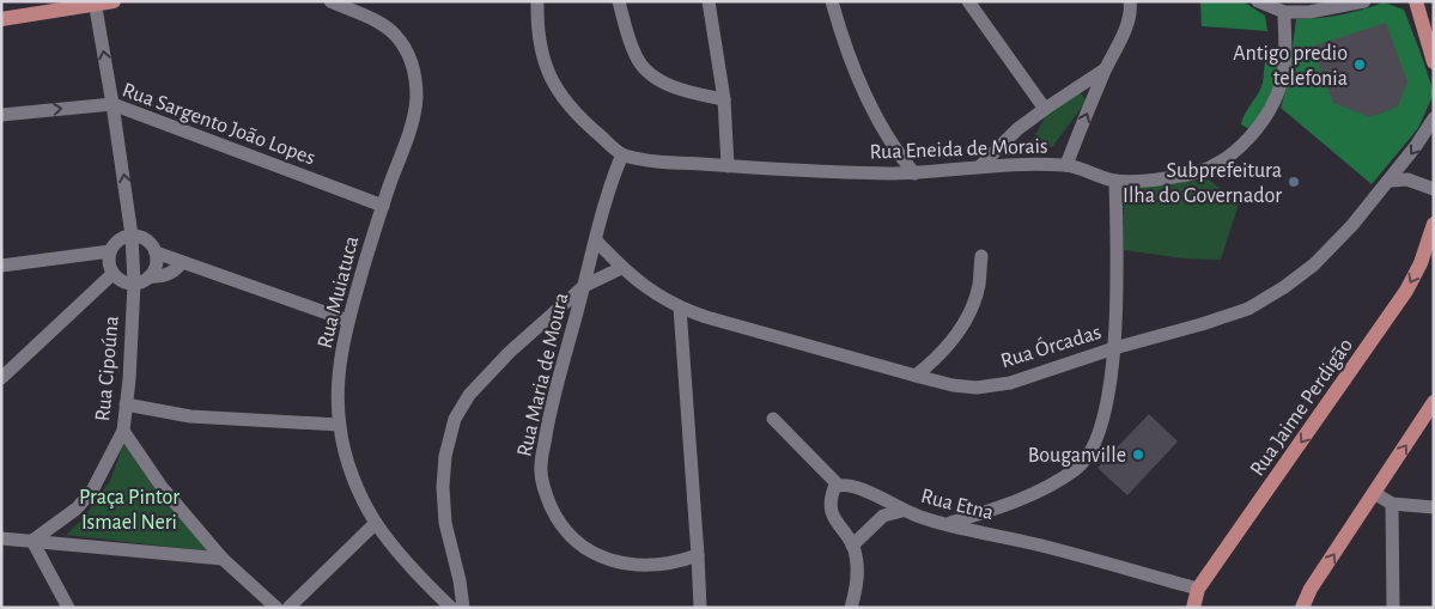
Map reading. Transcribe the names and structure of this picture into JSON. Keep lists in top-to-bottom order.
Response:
{
  "streets": {
    "main road": ["Rua Jaime Perdigão"],
    "street": [
      "Rua Sargento João Lopes",
      "Rua Eneida de Morais",
      "Rua Muiatuca",
      "Rua Órcadas",
      "Rua Cipoúna",
      "Rua Maria de Moura",
      "Rua Etna"
    ]
  },
  "crossings": [
    ["Rua Sargento João Lopes", "Rua Muiatuca"],
    ["Rua Sargento João Lopes", "Rua Cipoúna"],
    ["Rua Eneida de Morais", "Rua Maria de Moura"],
    ["Rua Órcadas", "Rua Maria de Moura"],
    ["Rua Jaime Perdigão", "Rua Etna"]
  ],
  "one_way": ["Rua Cipoúna"],
  "parks": ["Praça Pintor Ismael Neri"],
  "places": ["Antigo predio telefonia", "Subprefeitura Ilha do Governador", "Bouganville"]
}
